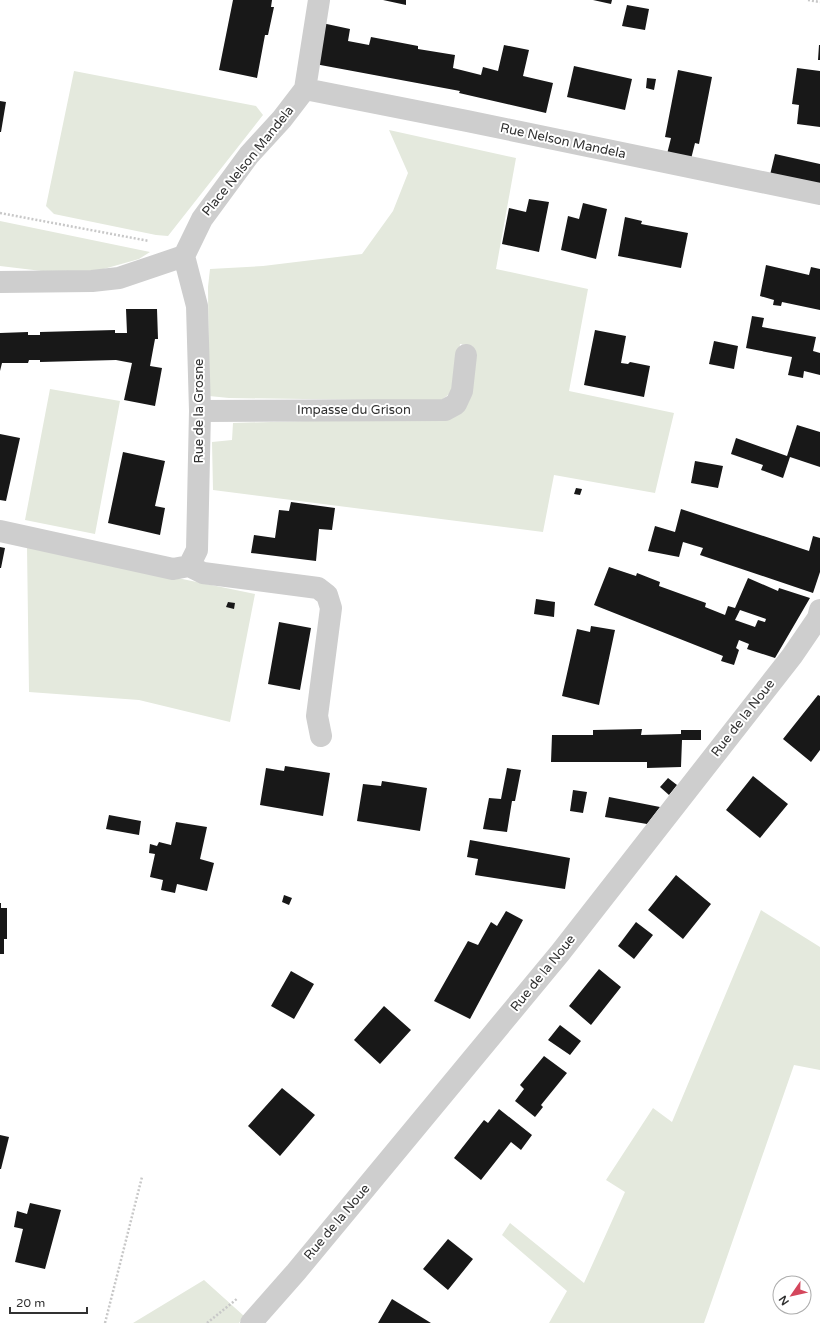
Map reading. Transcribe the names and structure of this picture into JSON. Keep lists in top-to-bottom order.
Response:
{
  "streets": {
    "street": [
      "Rue Nelson Mandela",
      "Place Nelson Mandela",
      "Impasse du Grison",
      "Rue de la Grosne",
      "Rue de la Noue"
    ]
  },
  "crossings": [
    ["Rue Nelson Mandela", "Place Nelson Mandela"],
    ["Place Nelson Mandela", "Rue de la Grosne"],
    ["Impasse du Grison", "Rue de la Grosne"]
  ],
  "scale_bar": "20 m",
  "north": "bottom left"
}
